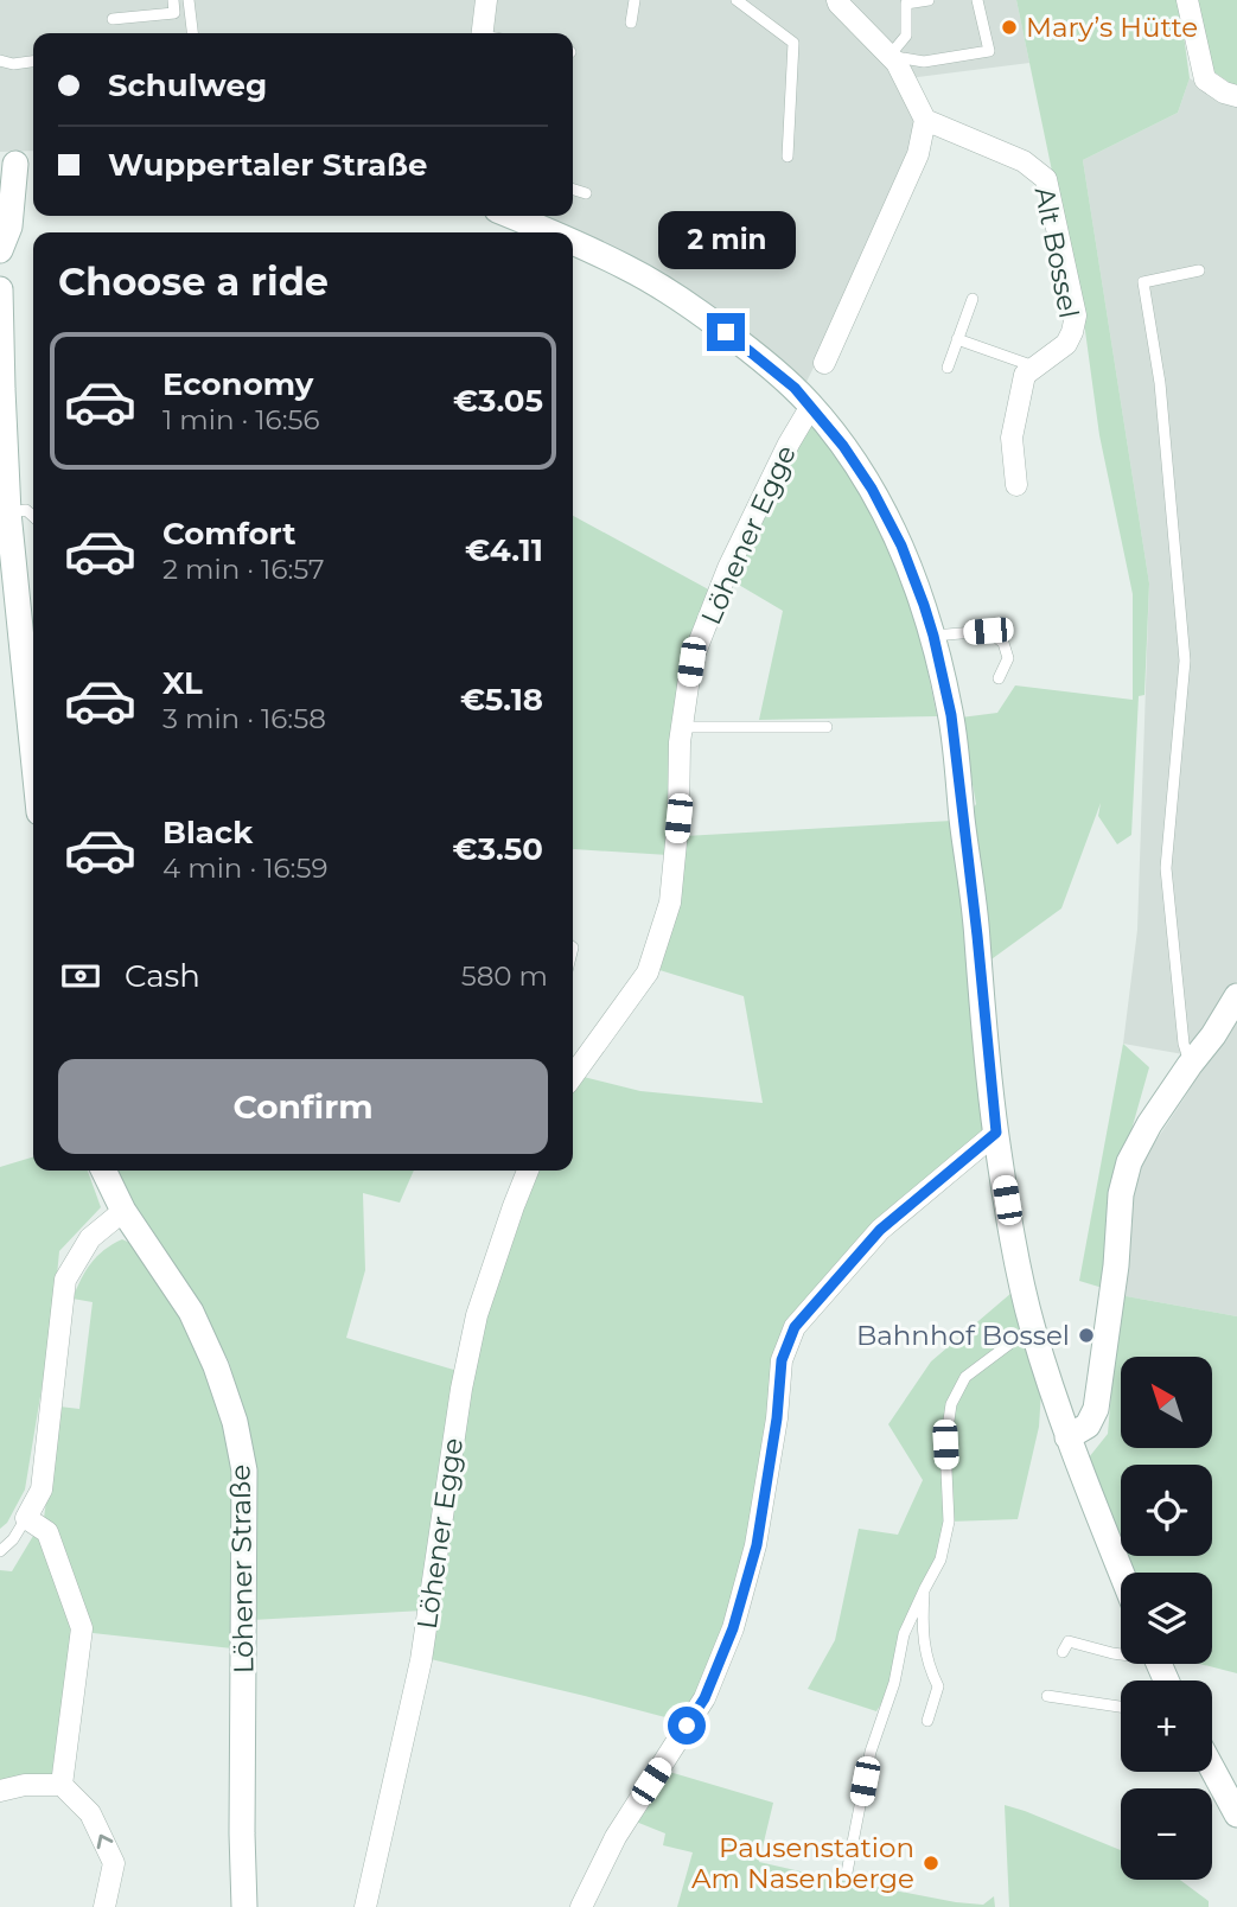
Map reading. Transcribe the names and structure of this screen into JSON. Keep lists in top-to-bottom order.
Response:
{
  "streets": {
    "street": ["Alt Bossel", "Löhener Egge", "Löhener Straße"]
  },
  "places": ["Mary’s Hütte", "Bahnhof Bossel", "Pausenstation Am Nasenberge"],
  "north": "top left",
  "page": {
    "banner": ["Schulweg", "Wuppertaler Straße"],
    "bubble": "2 min",
    "heading": "Choose a ride",
    "list": [
      {
        "name": "Economy",
        "note": "1 min · 16:56",
        "value": "€3.05"
      },
      {
        "name": "Comfort",
        "note": "2 min · 16:57",
        "value": "€4.11"
      },
      {
        "name": "XL",
        "note": "3 min · 16:58",
        "value": "€5.18"
      },
      {
        "name": "Black",
        "note": "4 min · 16:59",
        "value": "€3.50"
      }
    ],
    "pay": ["Cash", "580 m"],
    "buttons": "Confirm",
    "map_buttons": ["+", "−"]
  }
}
